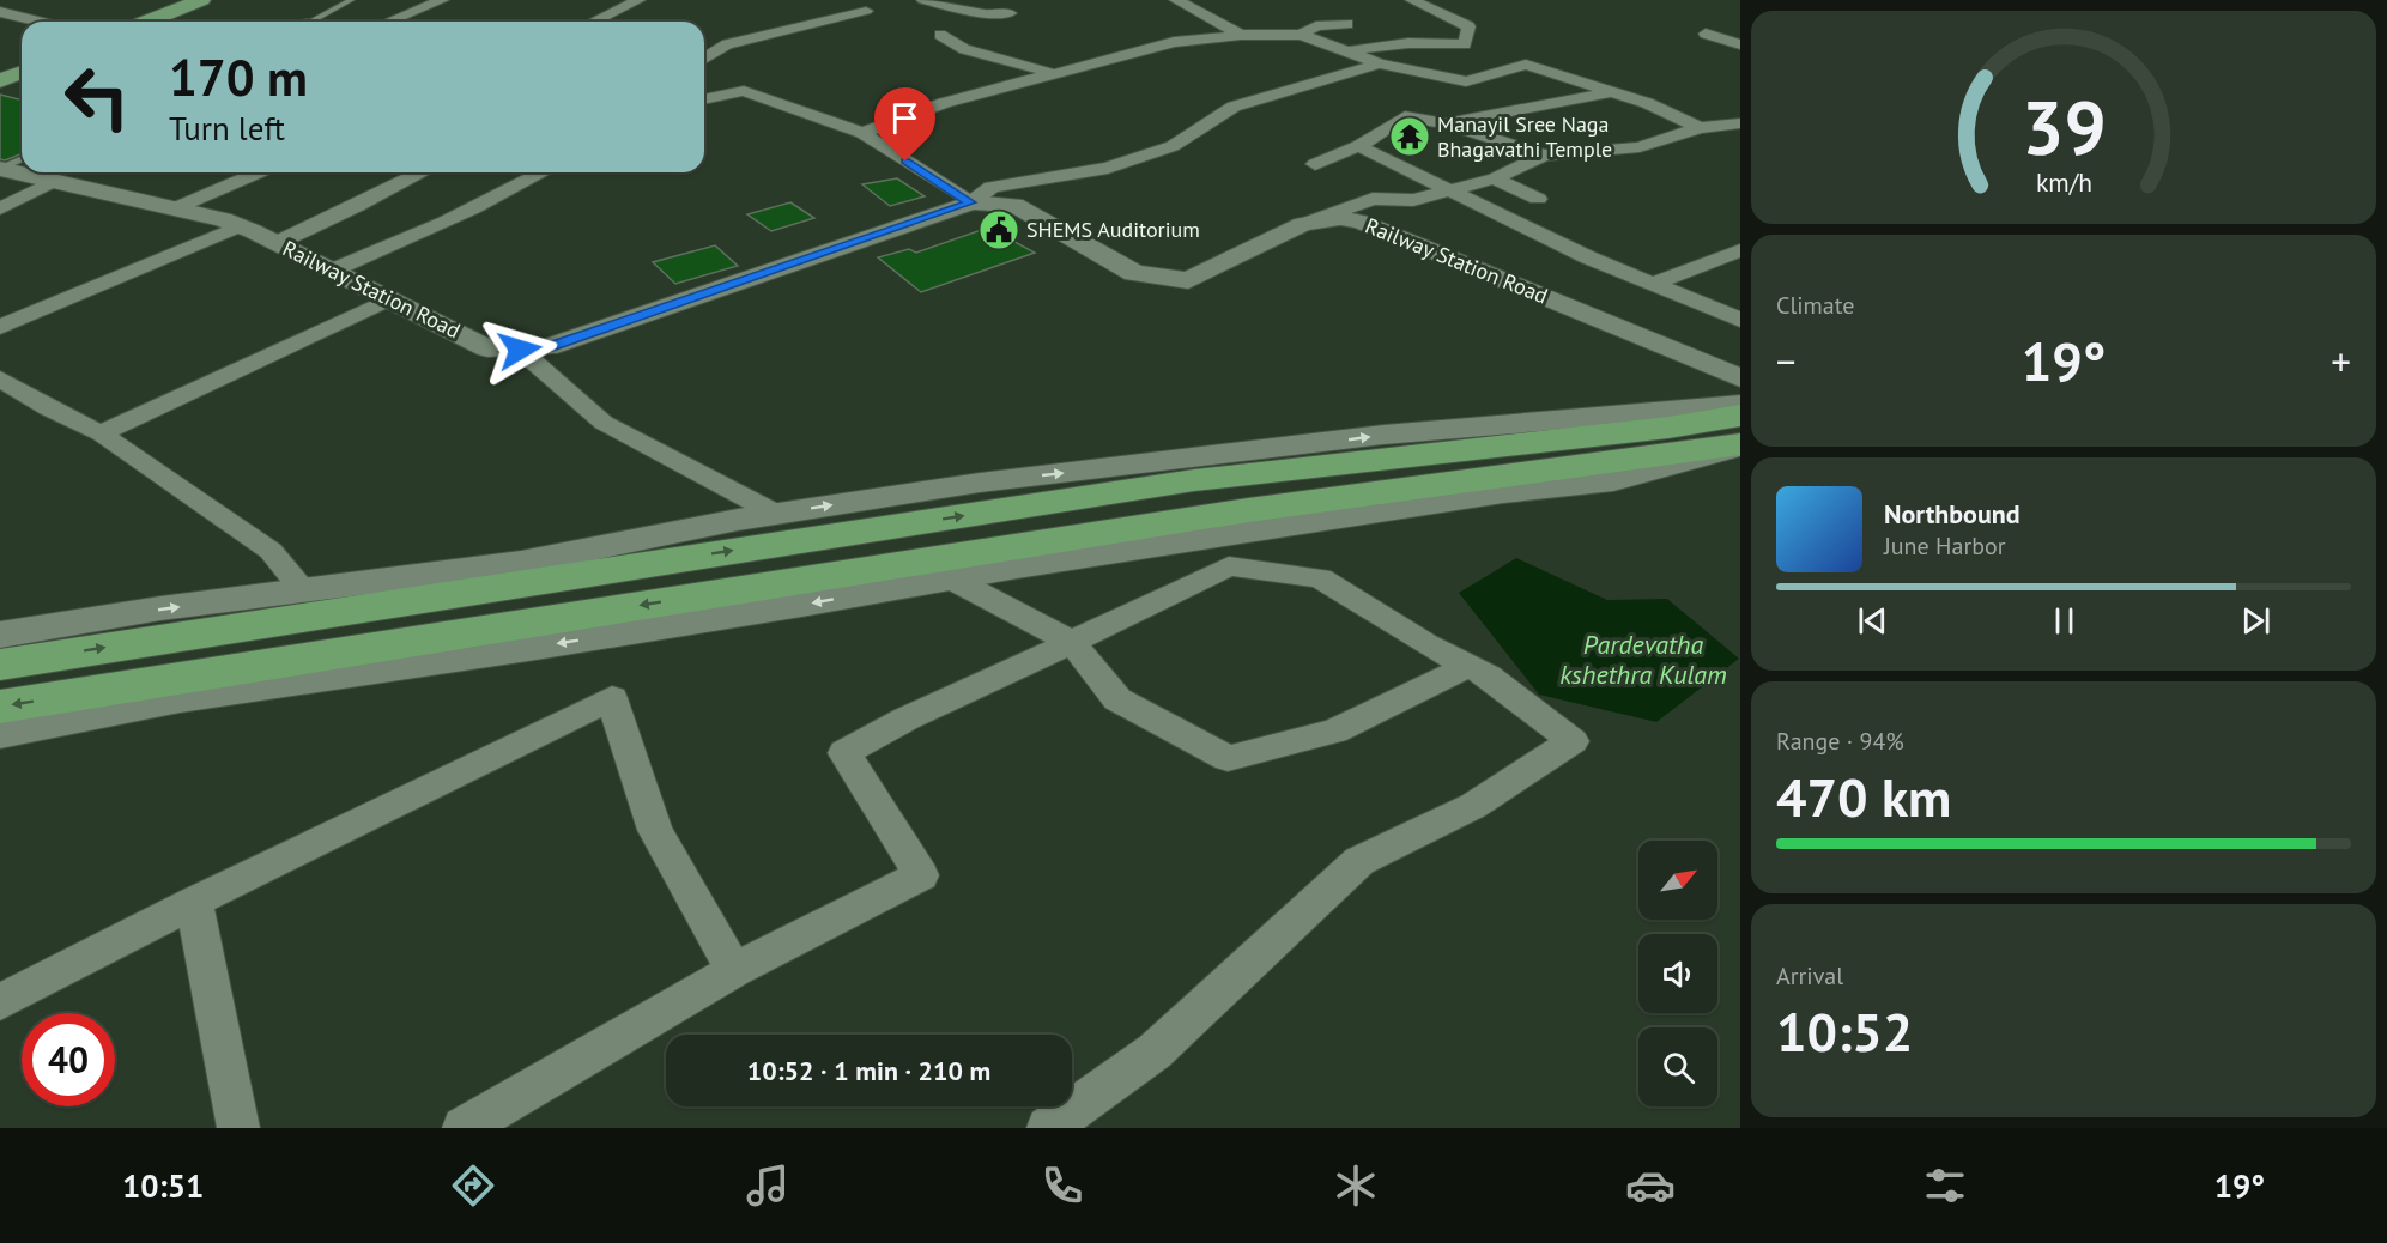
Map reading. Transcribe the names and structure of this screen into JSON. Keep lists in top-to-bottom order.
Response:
{
  "streets": {
    "street": ["Railway Station Road"]
  },
  "water": ["Pardevatha kshethra Kulam"],
  "places": {
    "temple": ["Manayil Sree Naga Bhagavathi Temple"],
    "public building": ["SHEMS Auditorium"]
  },
  "north": "top right",
  "page": {
    "turn": ["170 m", "Turn left"],
    "tile": [
      "Climate",
      ["Range · 94%", "470 km"],
      ["Arrival", "10:52"]
    ],
    "heat": ["−", "19°", "+"],
    "song": ["Northbound", "June Harbor"],
    "limit": "40",
    "trip": "10:52 · 1 min · 210 m",
    "tabs": ["10:51", "19°"],
    "gauge": ["39", "km/h"]
  }
}
